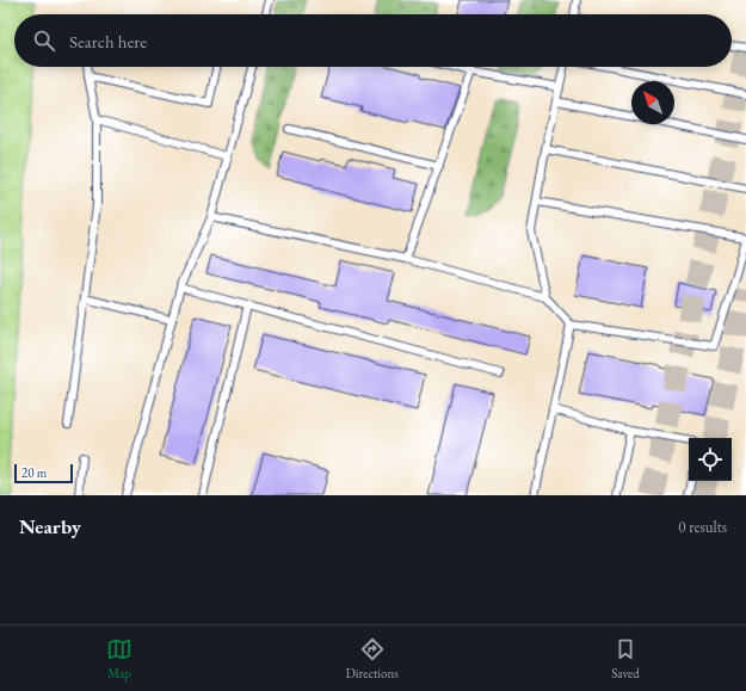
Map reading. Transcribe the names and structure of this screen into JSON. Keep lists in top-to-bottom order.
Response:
{
  "scale_bar": "20 m",
  "north": "top left",
  "page": {
    "search": "Search here",
    "scale": "20 m",
    "heading": ["Nearby", "0 results"],
    "nav": ["Map", "Directions", "Saved"]
  }
}
